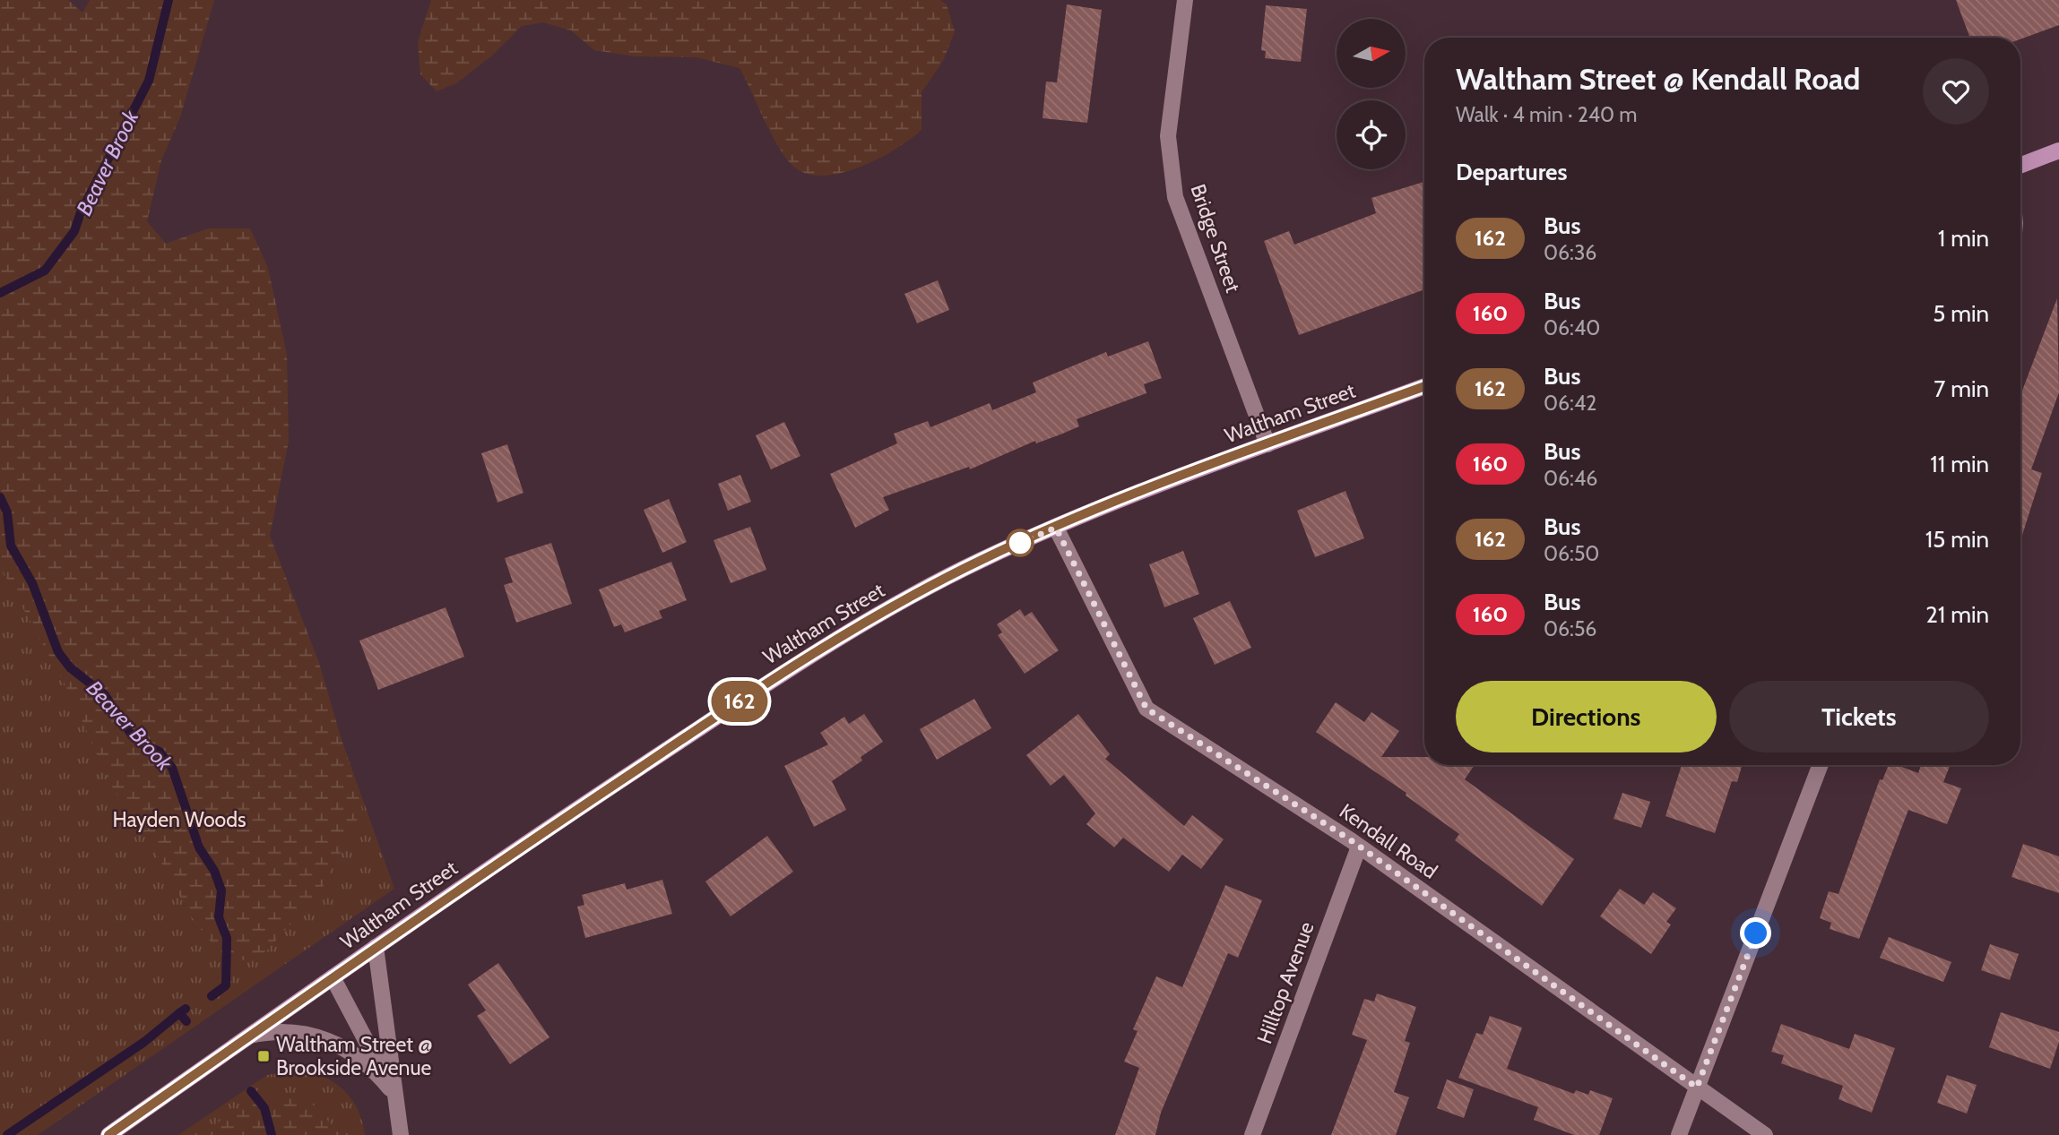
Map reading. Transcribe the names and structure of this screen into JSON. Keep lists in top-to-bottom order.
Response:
{
  "streets": {
    "main road": ["Waltham Street"],
    "street": ["Bridge Street", "Kendall Road", "Hilltop Avenue"]
  },
  "crossings": [
    ["Bridge Street", "Waltham Street"],
    ["Waltham Street", "Kendall Road"],
    ["Kendall Road", "Hilltop Avenue"]
  ],
  "water": ["Beaver Brook"],
  "parks": ["Hayden Woods"],
  "places": {
    "transit": ["Waltham Street @ Brookside Avenue"]
  },
  "lines": ["bus line 162"],
  "north": "right",
  "page": {
    "on_map": "162",
    "heading": [
      ["Waltham Street @ Kendall Road", "Walk · 4 min · 240 m"],
      "Departures"
    ],
    "list": [
      {
        "mark": "162",
        "name": "Bus",
        "note": "06:36",
        "value": "1 min"
      },
      {
        "mark": "160",
        "name": "Bus",
        "note": "06:40",
        "value": "5 min"
      },
      {
        "mark": "162",
        "name": "Bus",
        "note": "06:42",
        "value": "7 min"
      },
      {
        "mark": "160",
        "name": "Bus",
        "note": "06:46",
        "value": "11 min"
      },
      {
        "mark": "162",
        "name": "Bus",
        "note": "06:50",
        "value": "15 min"
      },
      {
        "mark": "160",
        "name": "Bus",
        "note": "06:56",
        "value": "21 min"
      }
    ],
    "buttons": ["Directions", "Tickets"]
  }
}
